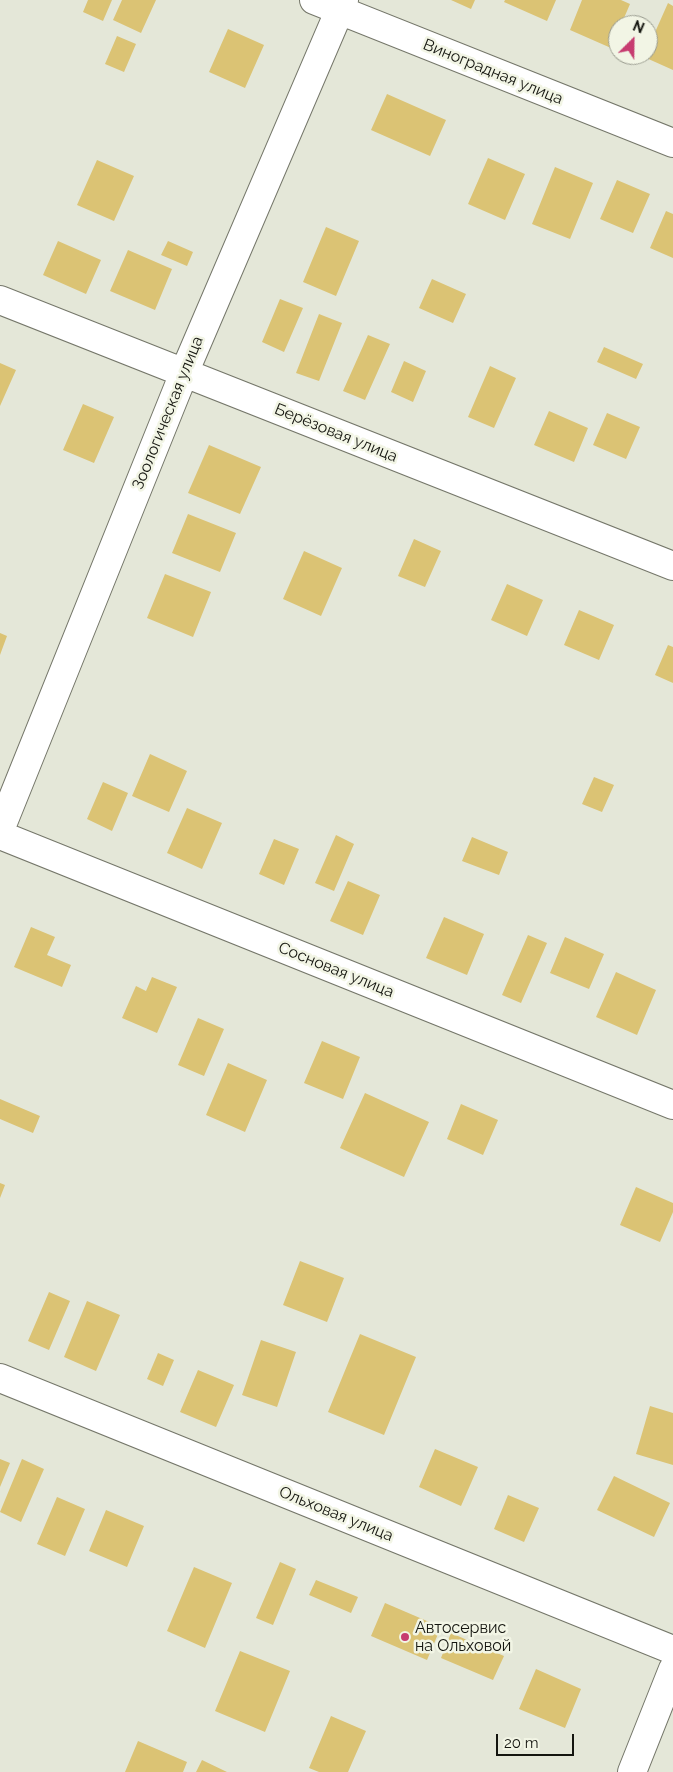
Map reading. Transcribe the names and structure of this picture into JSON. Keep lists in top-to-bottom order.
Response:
{
  "streets": {
    "street": [
      "Виноградная улица",
      "Зоологическая улица",
      "Берёзовая улица",
      "Сосновая улица",
      "Ольховая улица"
    ]
  },
  "crossings": [
    ["Виноградная улица", "Зоологическая улица"],
    ["Зоологическая улица", "Берёзовая улица"]
  ],
  "places": ["Автосервис на Ольховой"],
  "scale_bar": "20 m",
  "north": "top right"
}
